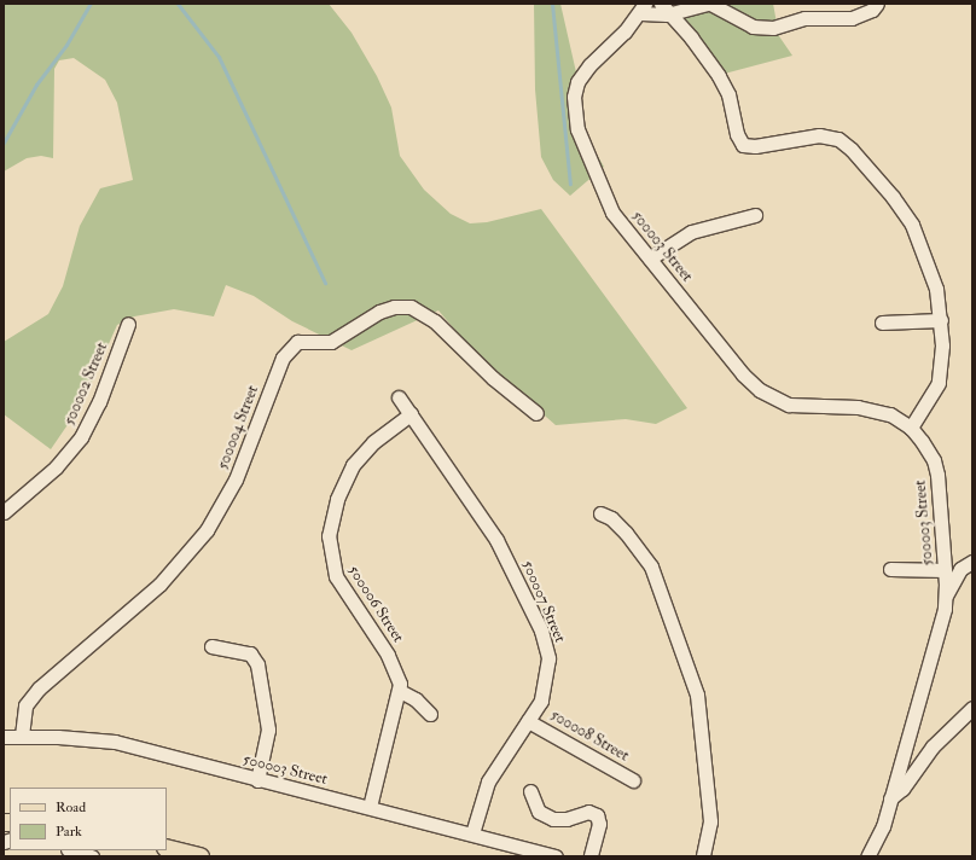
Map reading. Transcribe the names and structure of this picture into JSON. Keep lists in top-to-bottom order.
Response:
{
  "streets": {
    "street": [
      "500003 Street",
      "500002 Street",
      "500004 Street",
      "500007 Street",
      "500006 Street",
      "500008 Street"
    ]
  },
  "crossings": [
    ["500003 Street", "500004 Street"],
    ["500003 Street", "500007 Street"],
    ["500003 Street", "500006 Street"],
    ["500007 Street", "500006 Street"],
    ["500007 Street", "500008 Street"]
  ],
  "legend": ["Road", "Park"]
}
